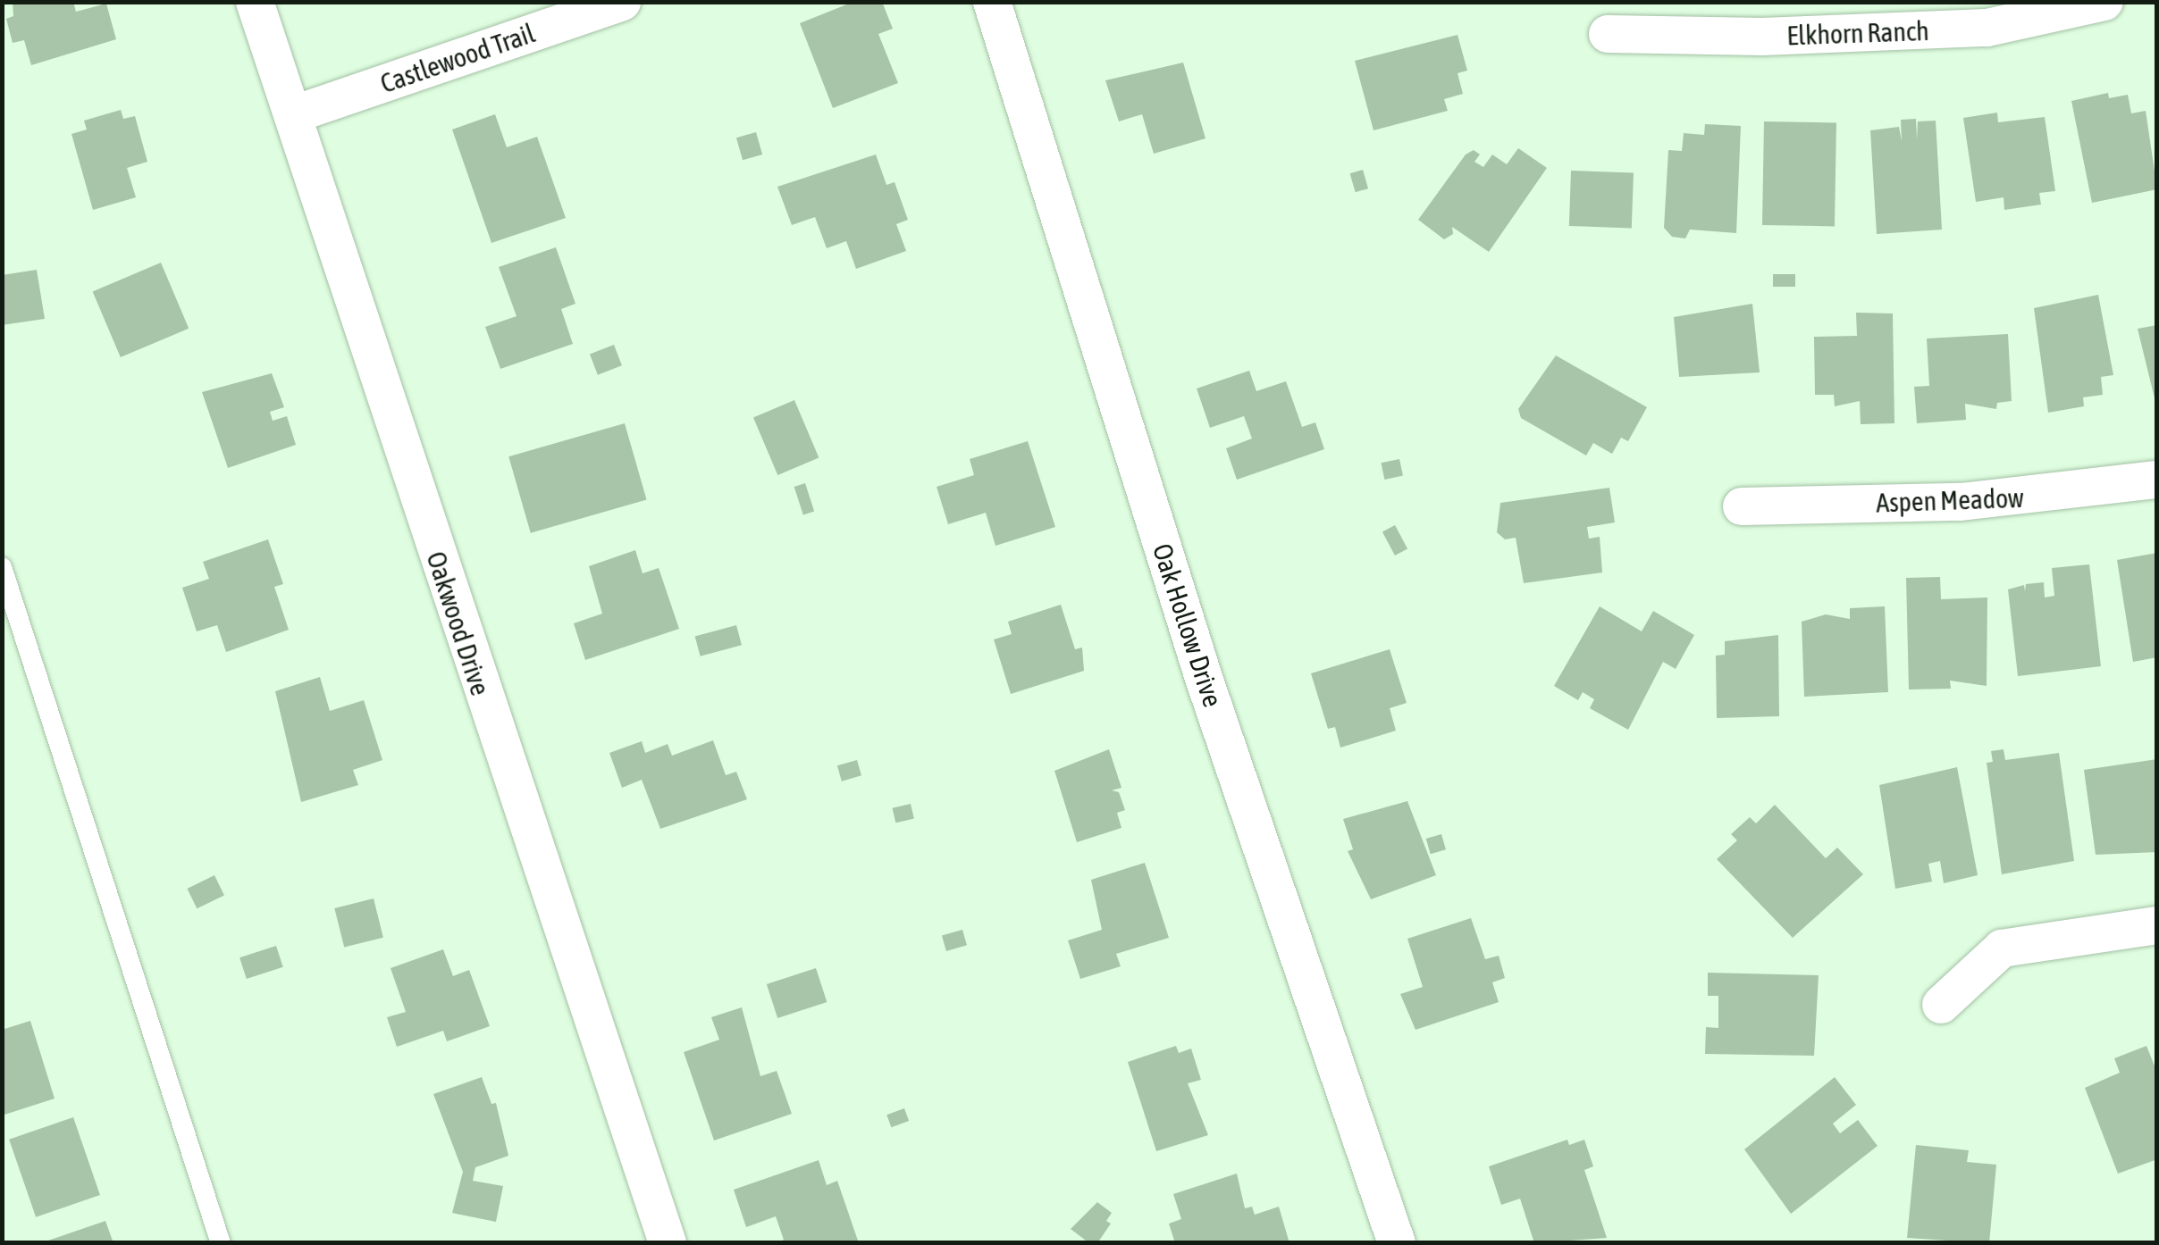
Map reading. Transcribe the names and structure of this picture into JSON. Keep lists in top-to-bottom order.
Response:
{
  "streets": {
    "street": [
      "Elkhorn Ranch",
      "Castlewood Trail",
      "Aspen Meadow",
      "Oakwood Drive",
      "Oak Hollow Drive"
    ]
  },
  "crossings": [
    ["Castlewood Trail", "Oakwood Drive"]
  ]
}
